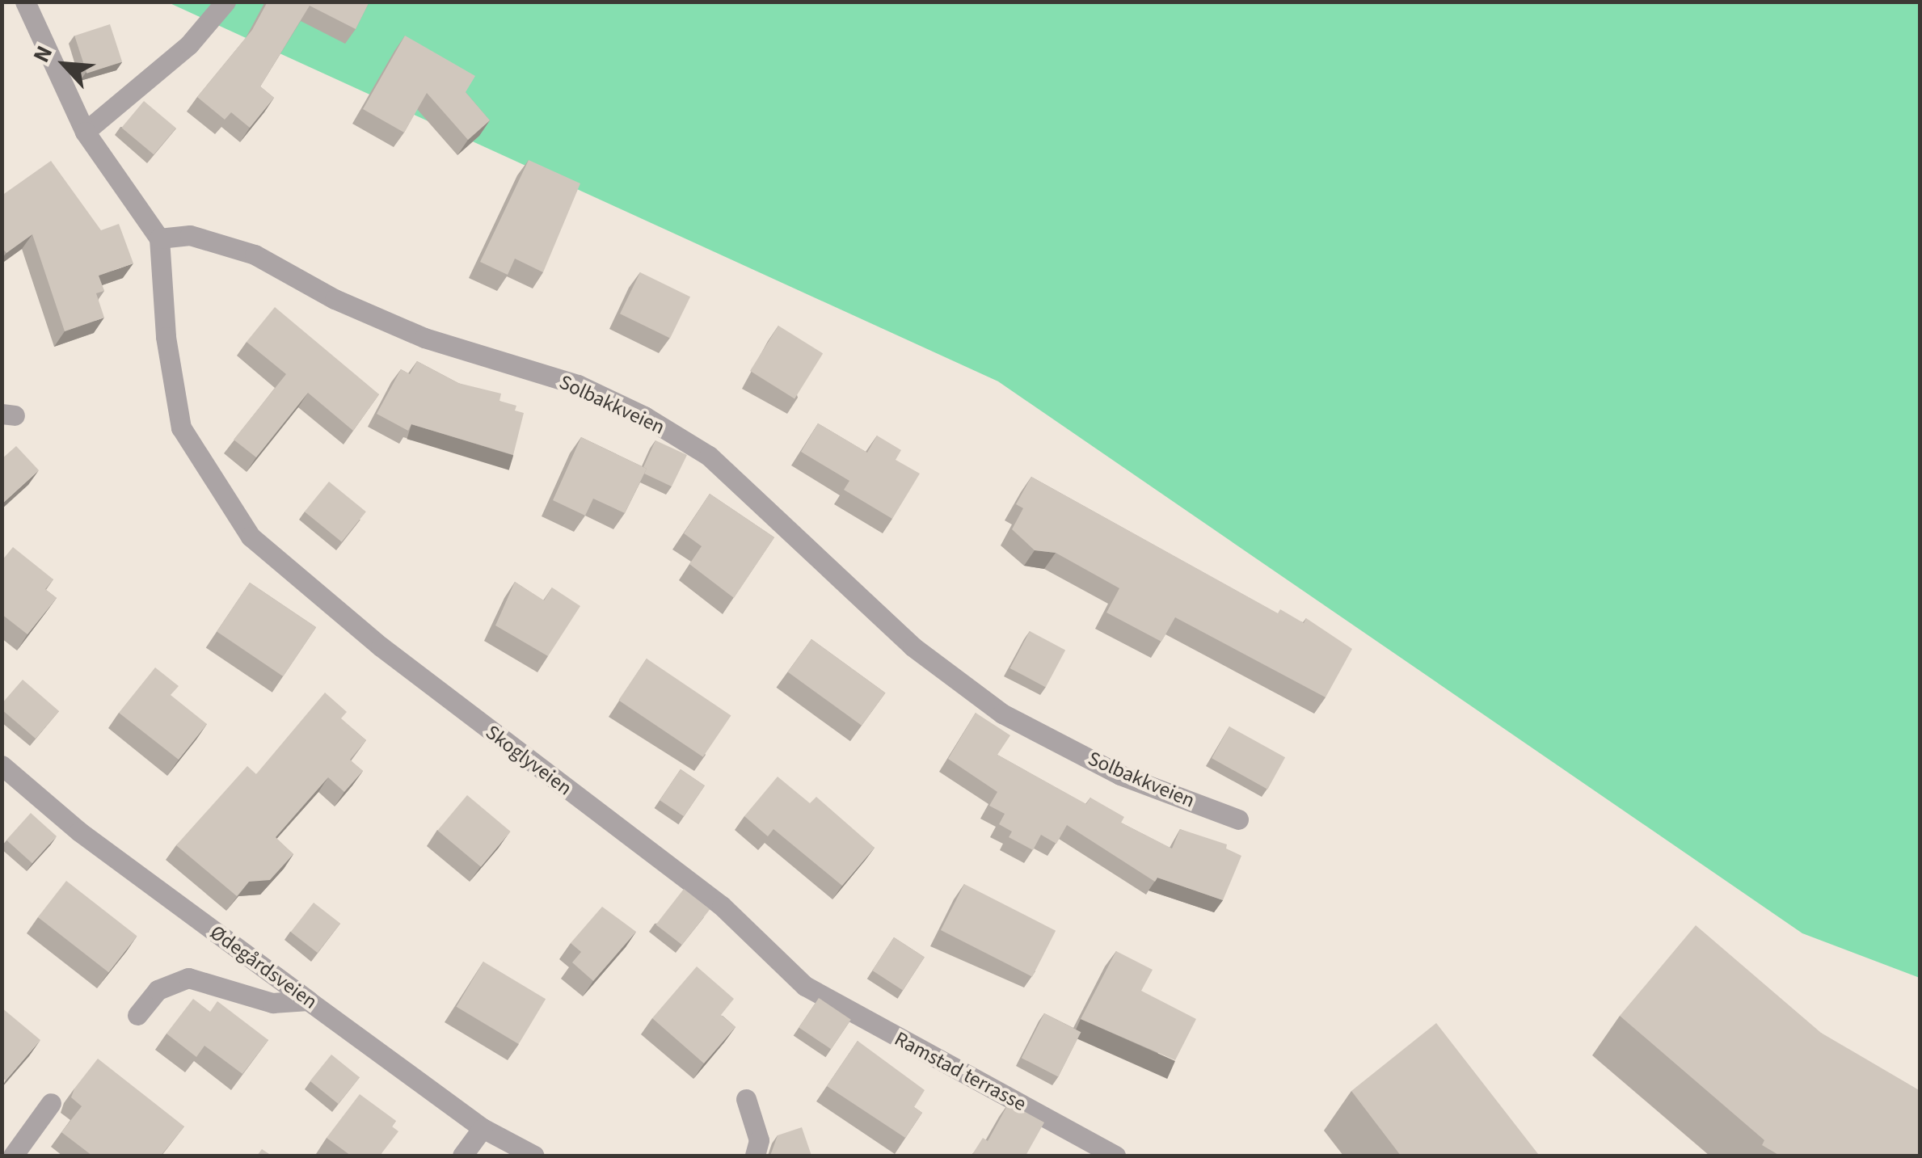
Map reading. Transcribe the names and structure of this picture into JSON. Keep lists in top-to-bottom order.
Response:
{
  "streets": {
    "street": [
      "Solbakkveien",
      "Skoglyveien",
      "Ødegårdsveien",
      "Ramstad terrasse"
    ]
  },
  "crossings": [
    ["Solbakkveien", "Skoglyveien"],
    ["Skoglyveien", "Ramstad terrasse"]
  ],
  "north": "top left"
}
